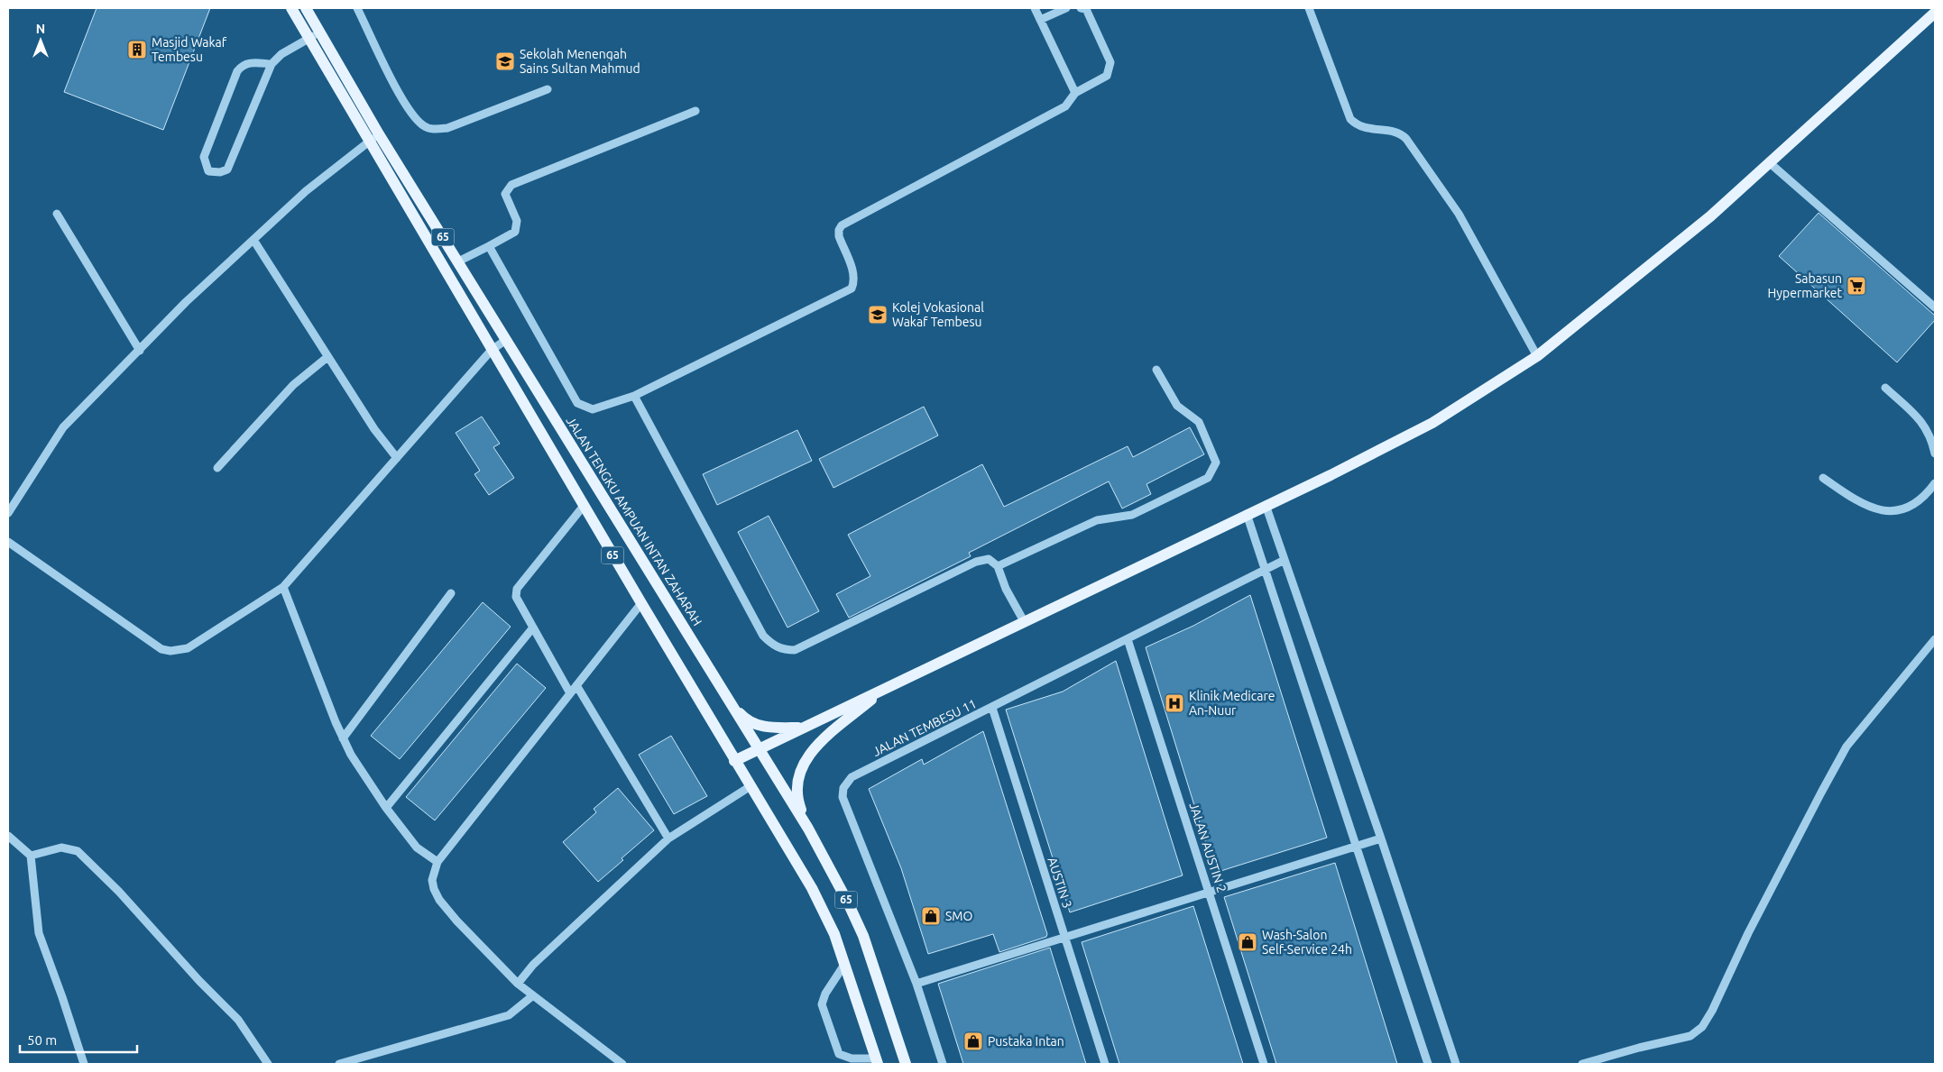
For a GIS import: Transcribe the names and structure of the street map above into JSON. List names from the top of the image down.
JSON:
{
  "streets": {
    "main road": ["65", "JALAN TENGKU AMPUAN INTAN ZAHARAH"],
    "street": ["JALAN TEMBESU 11", "JALAN AUSTIN 2", "AUSTIN 3"]
  },
  "crossings": [
    ["JALAN TEMBESU 11", "JALAN AUSTIN 2"],
    ["JALAN TEMBESU 11", "AUSTIN 3"]
  ],
  "places": {
    "building": ["Masjid Wakaf Tembesu"],
    "school or university": ["Sekolah Menengah Sains Sultan Mahmud", "Kolej Vokasional Wakaf Tembesu"],
    "supermarket": ["Sabasun Hypermarket"],
    "hospital": ["Klinik Medicare An-Nuur"],
    "shop": ["SMO", "Wash-Salon Self-Service 24h", "Pustaka Intan"]
  },
  "scale_bar": "50 m",
  "north": "top"
}
